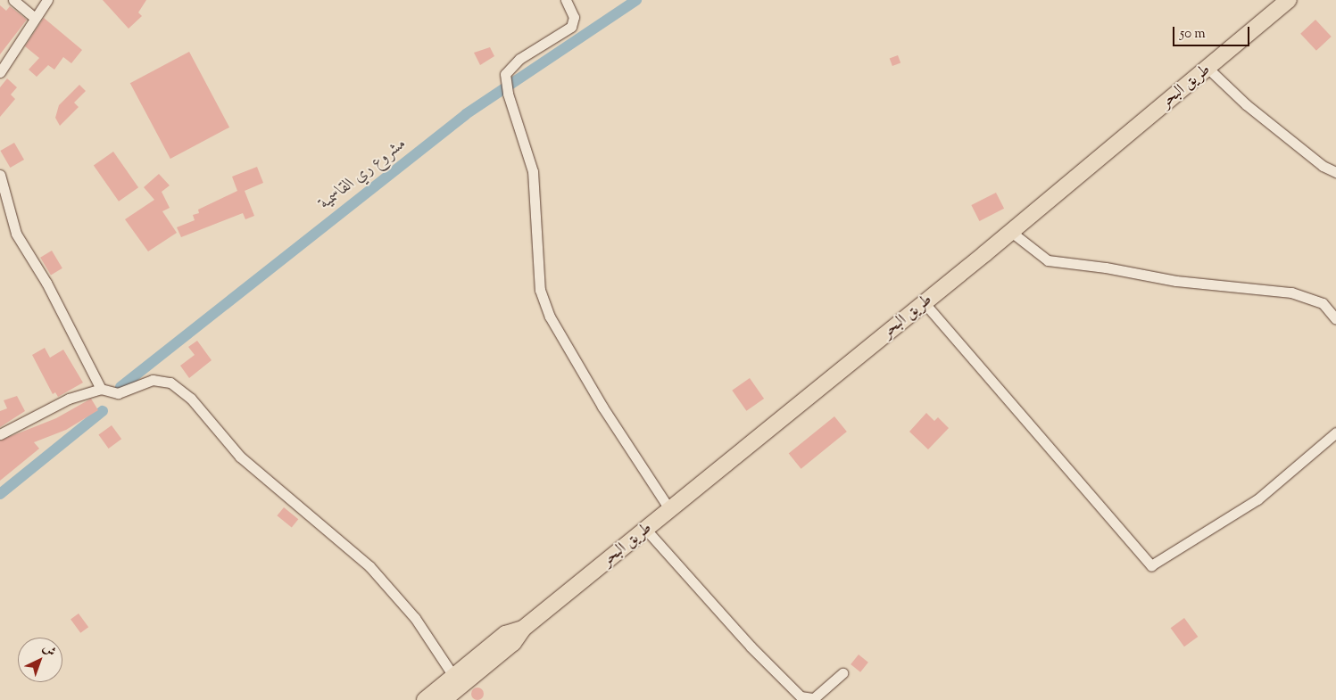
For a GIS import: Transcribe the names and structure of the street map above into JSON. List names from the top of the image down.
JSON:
{
  "streets": {
    "highway": ["طريق البحر"]
  },
  "water": ["مشروع ري القاسمية"],
  "scale_bar": "50 m",
  "north": "top right"
}
